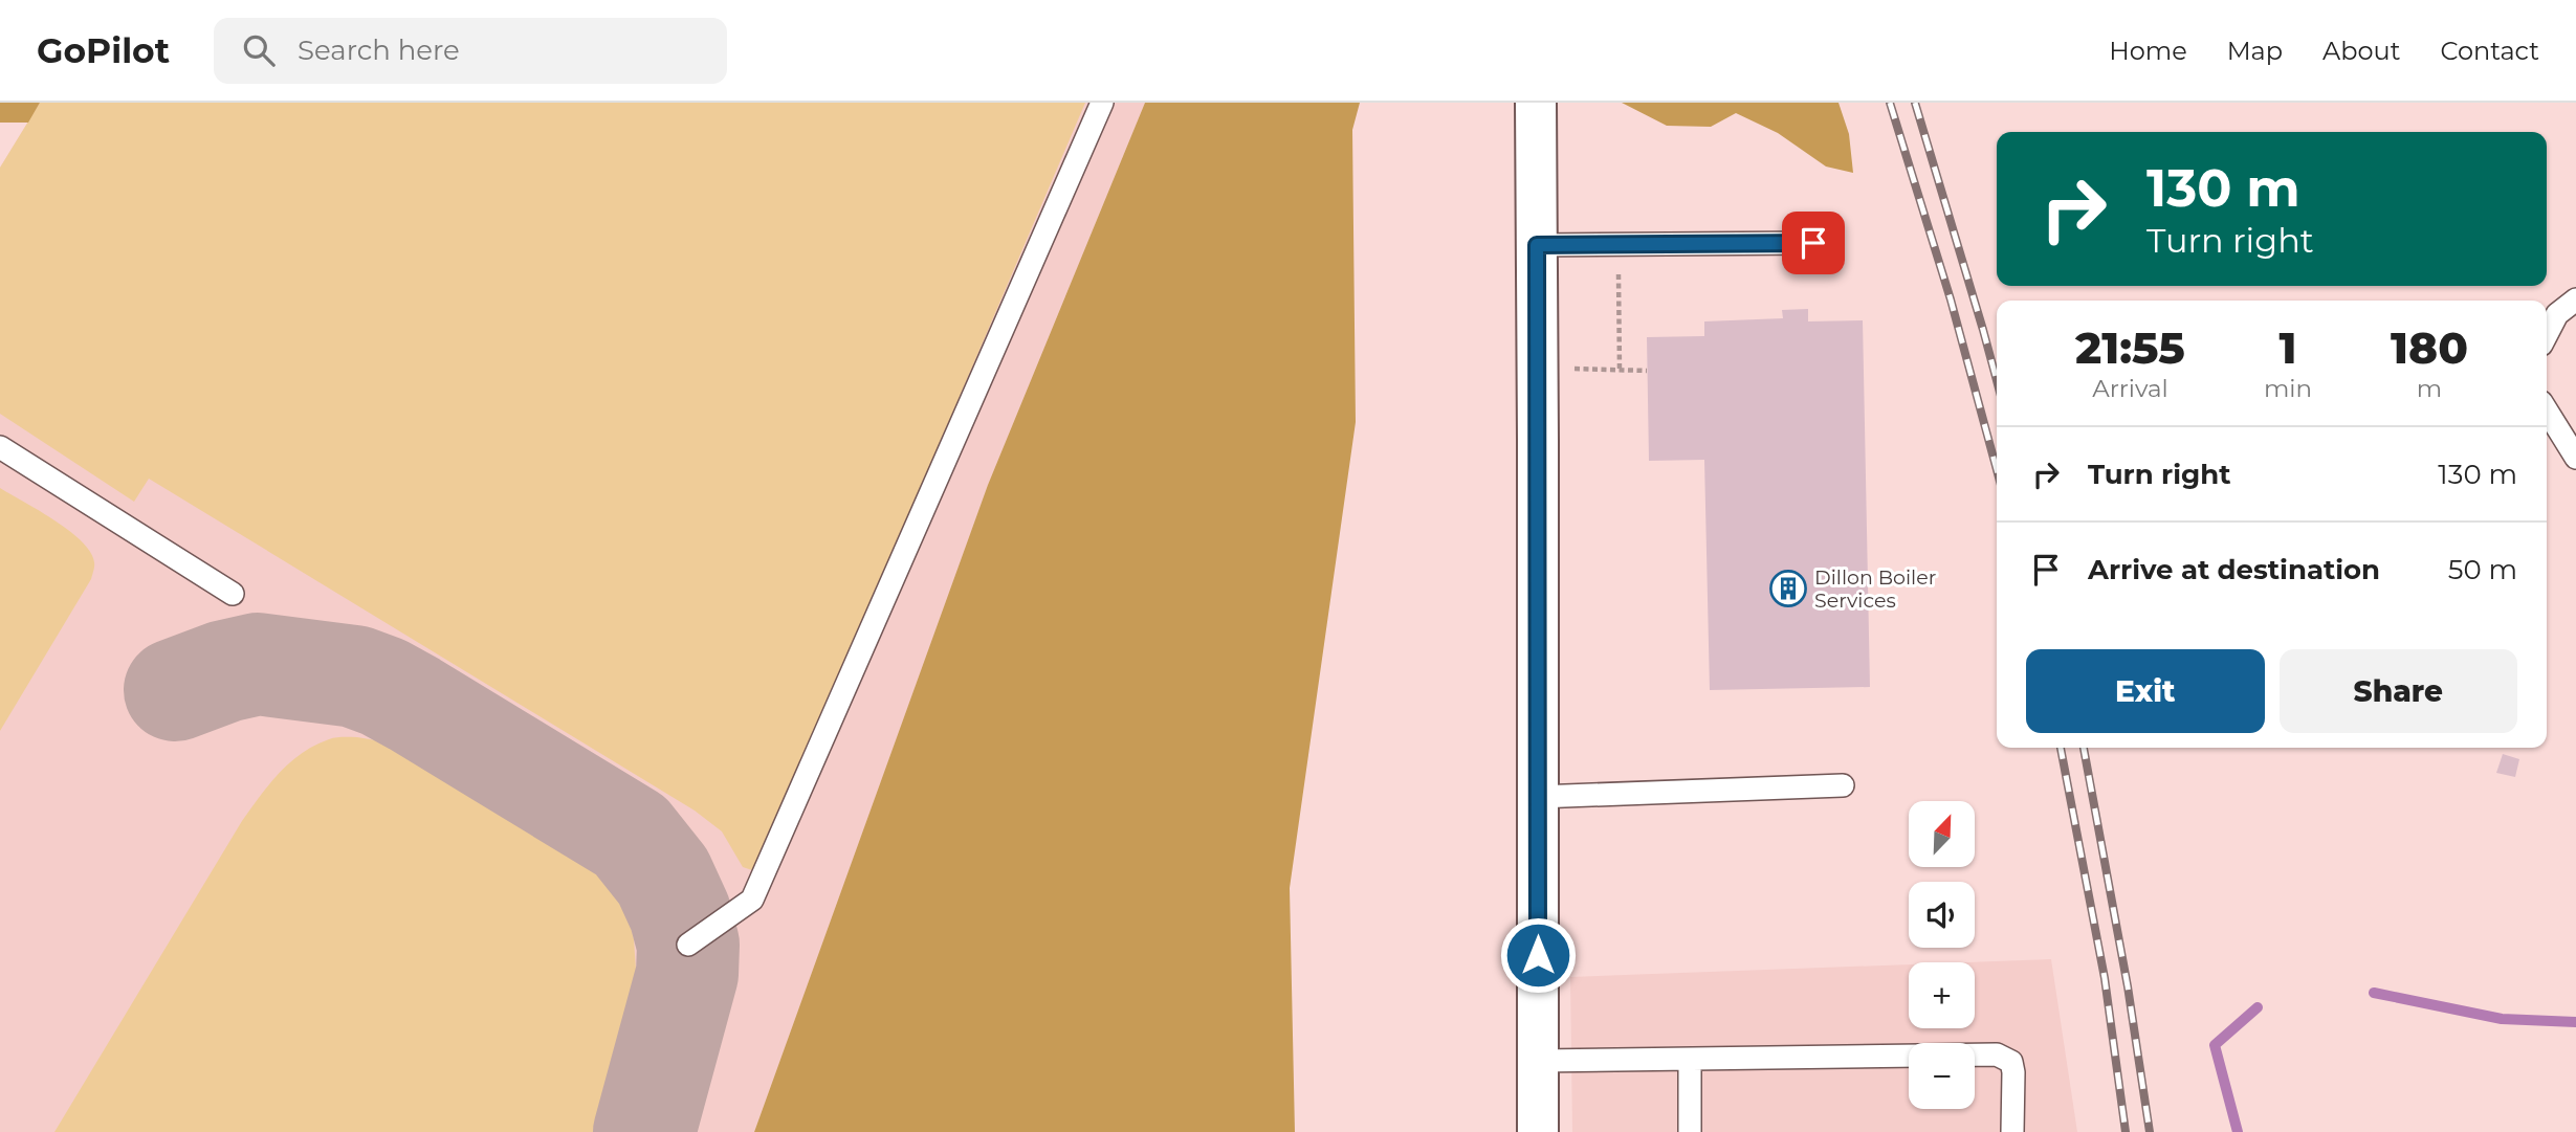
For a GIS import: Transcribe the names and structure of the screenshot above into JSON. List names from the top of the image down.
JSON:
{
  "places": {
    "building": ["Dillon Boiler Services"]
  },
  "north": "top right",
  "page": {
    "header": "GoPilot",
    "search": "Search here",
    "nav": [
      "Home",
      "Map",
      "About",
      "Contact"
    ],
    "turn": ["130 m", "Turn right"],
    "eta": [
      "21:55",
      "Arrival",
      "1",
      "min",
      "180",
      "m"
    ],
    "list": [
      {
        "name": "Turn right",
        "value": "130 m"
      },
      {
        "name": "Arrive at destination",
        "value": "50 m"
      }
    ],
    "buttons": ["Exit", "Share"],
    "map_buttons": ["+", "−"]
  }
}
